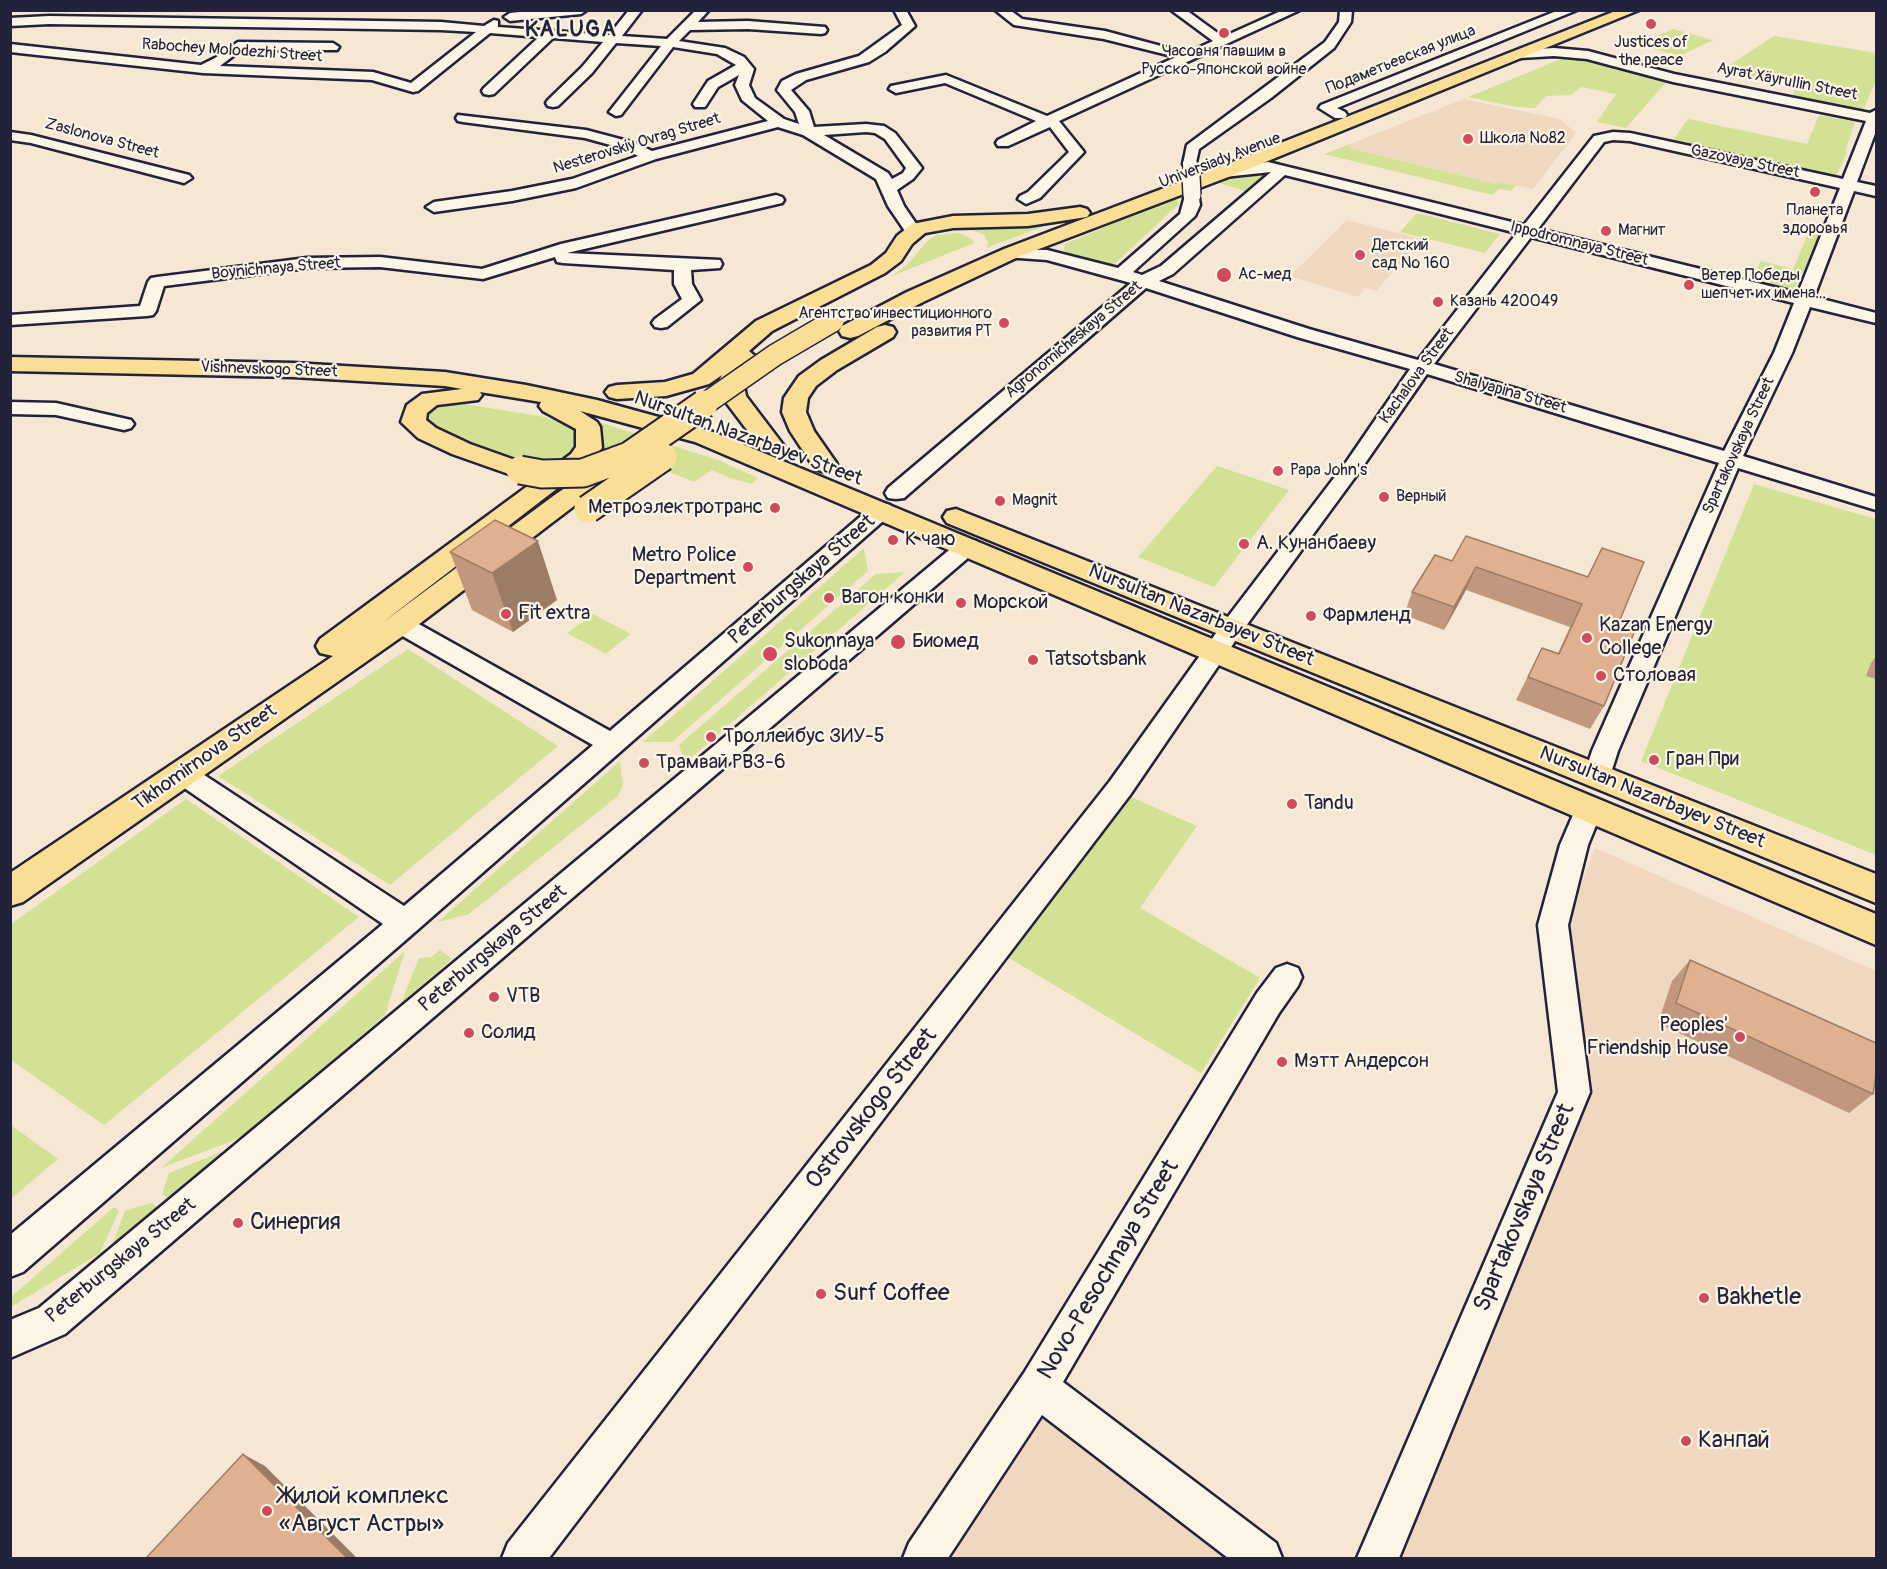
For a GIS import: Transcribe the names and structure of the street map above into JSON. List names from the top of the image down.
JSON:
{
  "streets": {
    "main road": [
      "Universiady Avenue",
      "Vishnevskogo Street",
      "Nursultan Nazarbayev Street",
      "Tikhomirnova Street"
    ],
    "street": [
      "Rabochey Molodezhi Street",
      "Подаметьевская улица",
      "Ayrat Xäyrullin Street",
      "Zaslonova Street",
      "Nesterovskiy Ovrag Street",
      "Gazovaya Street",
      "Ippodromnaya Street",
      "Boynichnaya Street",
      "Agronomicheskaya Street",
      "Kachalova Street",
      "Shalyapina Street",
      "Spartakovskaya Street",
      "Peterburgskaya Street",
      "Ostrovskogo Street",
      "Novo-Pesochnaya Street"
    ]
  },
  "crossings": [
    ["Подаметьевская улица", "Universiady Avenue"],
    ["Ayrat Xäyrullin Street", "Universiady Avenue"],
    ["Ayrat Xäyrullin Street", "Spartakovskaya Street"],
    ["Universiady Avenue", "Ippodromnaya Street"],
    ["Universiady Avenue", "Shalyapina Street"],
    ["Gazovaya Street", "Kachalova Street"],
    ["Gazovaya Street", "Spartakovskaya Street"],
    ["Ippodromnaya Street", "Agronomicheskaya Street"],
    ["Ippodromnaya Street", "Kachalova Street"],
    ["Ippodromnaya Street", "Spartakovskaya Street"],
    ["Agronomicheskaya Street", "Shalyapina Street"],
    ["Agronomicheskaya Street", "Nursultan Nazarbayev Street"],
    ["Agronomicheskaya Street", "Peterburgskaya Street"],
    ["Vishnevskogo Street", "Nursultan Nazarbayev Street"],
    ["Kachalova Street", "Shalyapina Street"],
    ["Kachalova Street", "Nursultan Nazarbayev Street"],
    ["Kachalova Street", "Ostrovskogo Street"],
    ["Shalyapina Street", "Spartakovskaya Street"],
    ["Nursultan Nazarbayev Street", "Spartakovskaya Street"],
    ["Nursultan Nazarbayev Street", "Peterburgskaya Street"],
    ["Nursultan Nazarbayev Street", "Ostrovskogo Street"]
  ],
  "districts": ["KALUGA"],
  "places": [
    "Justices of the peace",
    "Часовня павшим в Русско-Японской войне",
    "Школа №82",
    "Планета здоровья",
    "Магнит",
    "Детский сад № 160",
    "Ас-мед",
    "Ветер Победы шепчет их имена...",
    "Казань 420049",
    "Агентство инвестиционного развития РТ",
    "Papa John's",
    "Верный",
    "Magnit",
    "Метроэлектротранс",
    "К чаю",
    "А. Кунанбаеву",
    "Metro Police Department",
    "Вагон конки",
    "Морской",
    "Fit extra",
    "Фармленд",
    "Kazan Energy College",
    "Биомед",
    "Sukonnaya sloboda",
    "Tatsotsbank",
    "Столовая",
    "Троллейбус ЗИУ-5",
    "Гран При",
    "Трамвай РВЗ-6",
    "Tandu",
    "VTB",
    "Солид",
    "Peoples' Friendship House",
    "Мэтт Андерсон",
    "Синергия",
    "Surf Coffee",
    "Bakhetle",
    "Канпай",
    "Жилой комплекс «Август Астры»"
  ]
}
